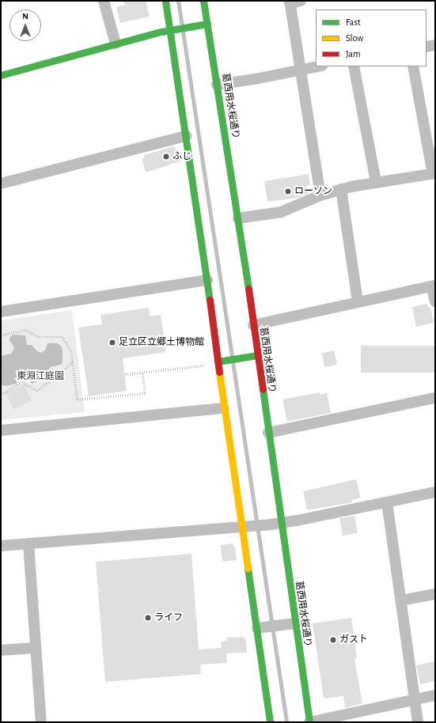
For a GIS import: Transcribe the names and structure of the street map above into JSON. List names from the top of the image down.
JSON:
{
  "streets": {
    "street": ["葛西用水桜通り"]
  },
  "parks": ["東淵江庭園"],
  "places": [
    "ふじ",
    "ローソン",
    "足立区立郷土博物館",
    "ライフ",
    "ガスト"
  ],
  "legend": ["Fast", "Slow", "Jam"],
  "north": "top"
}
